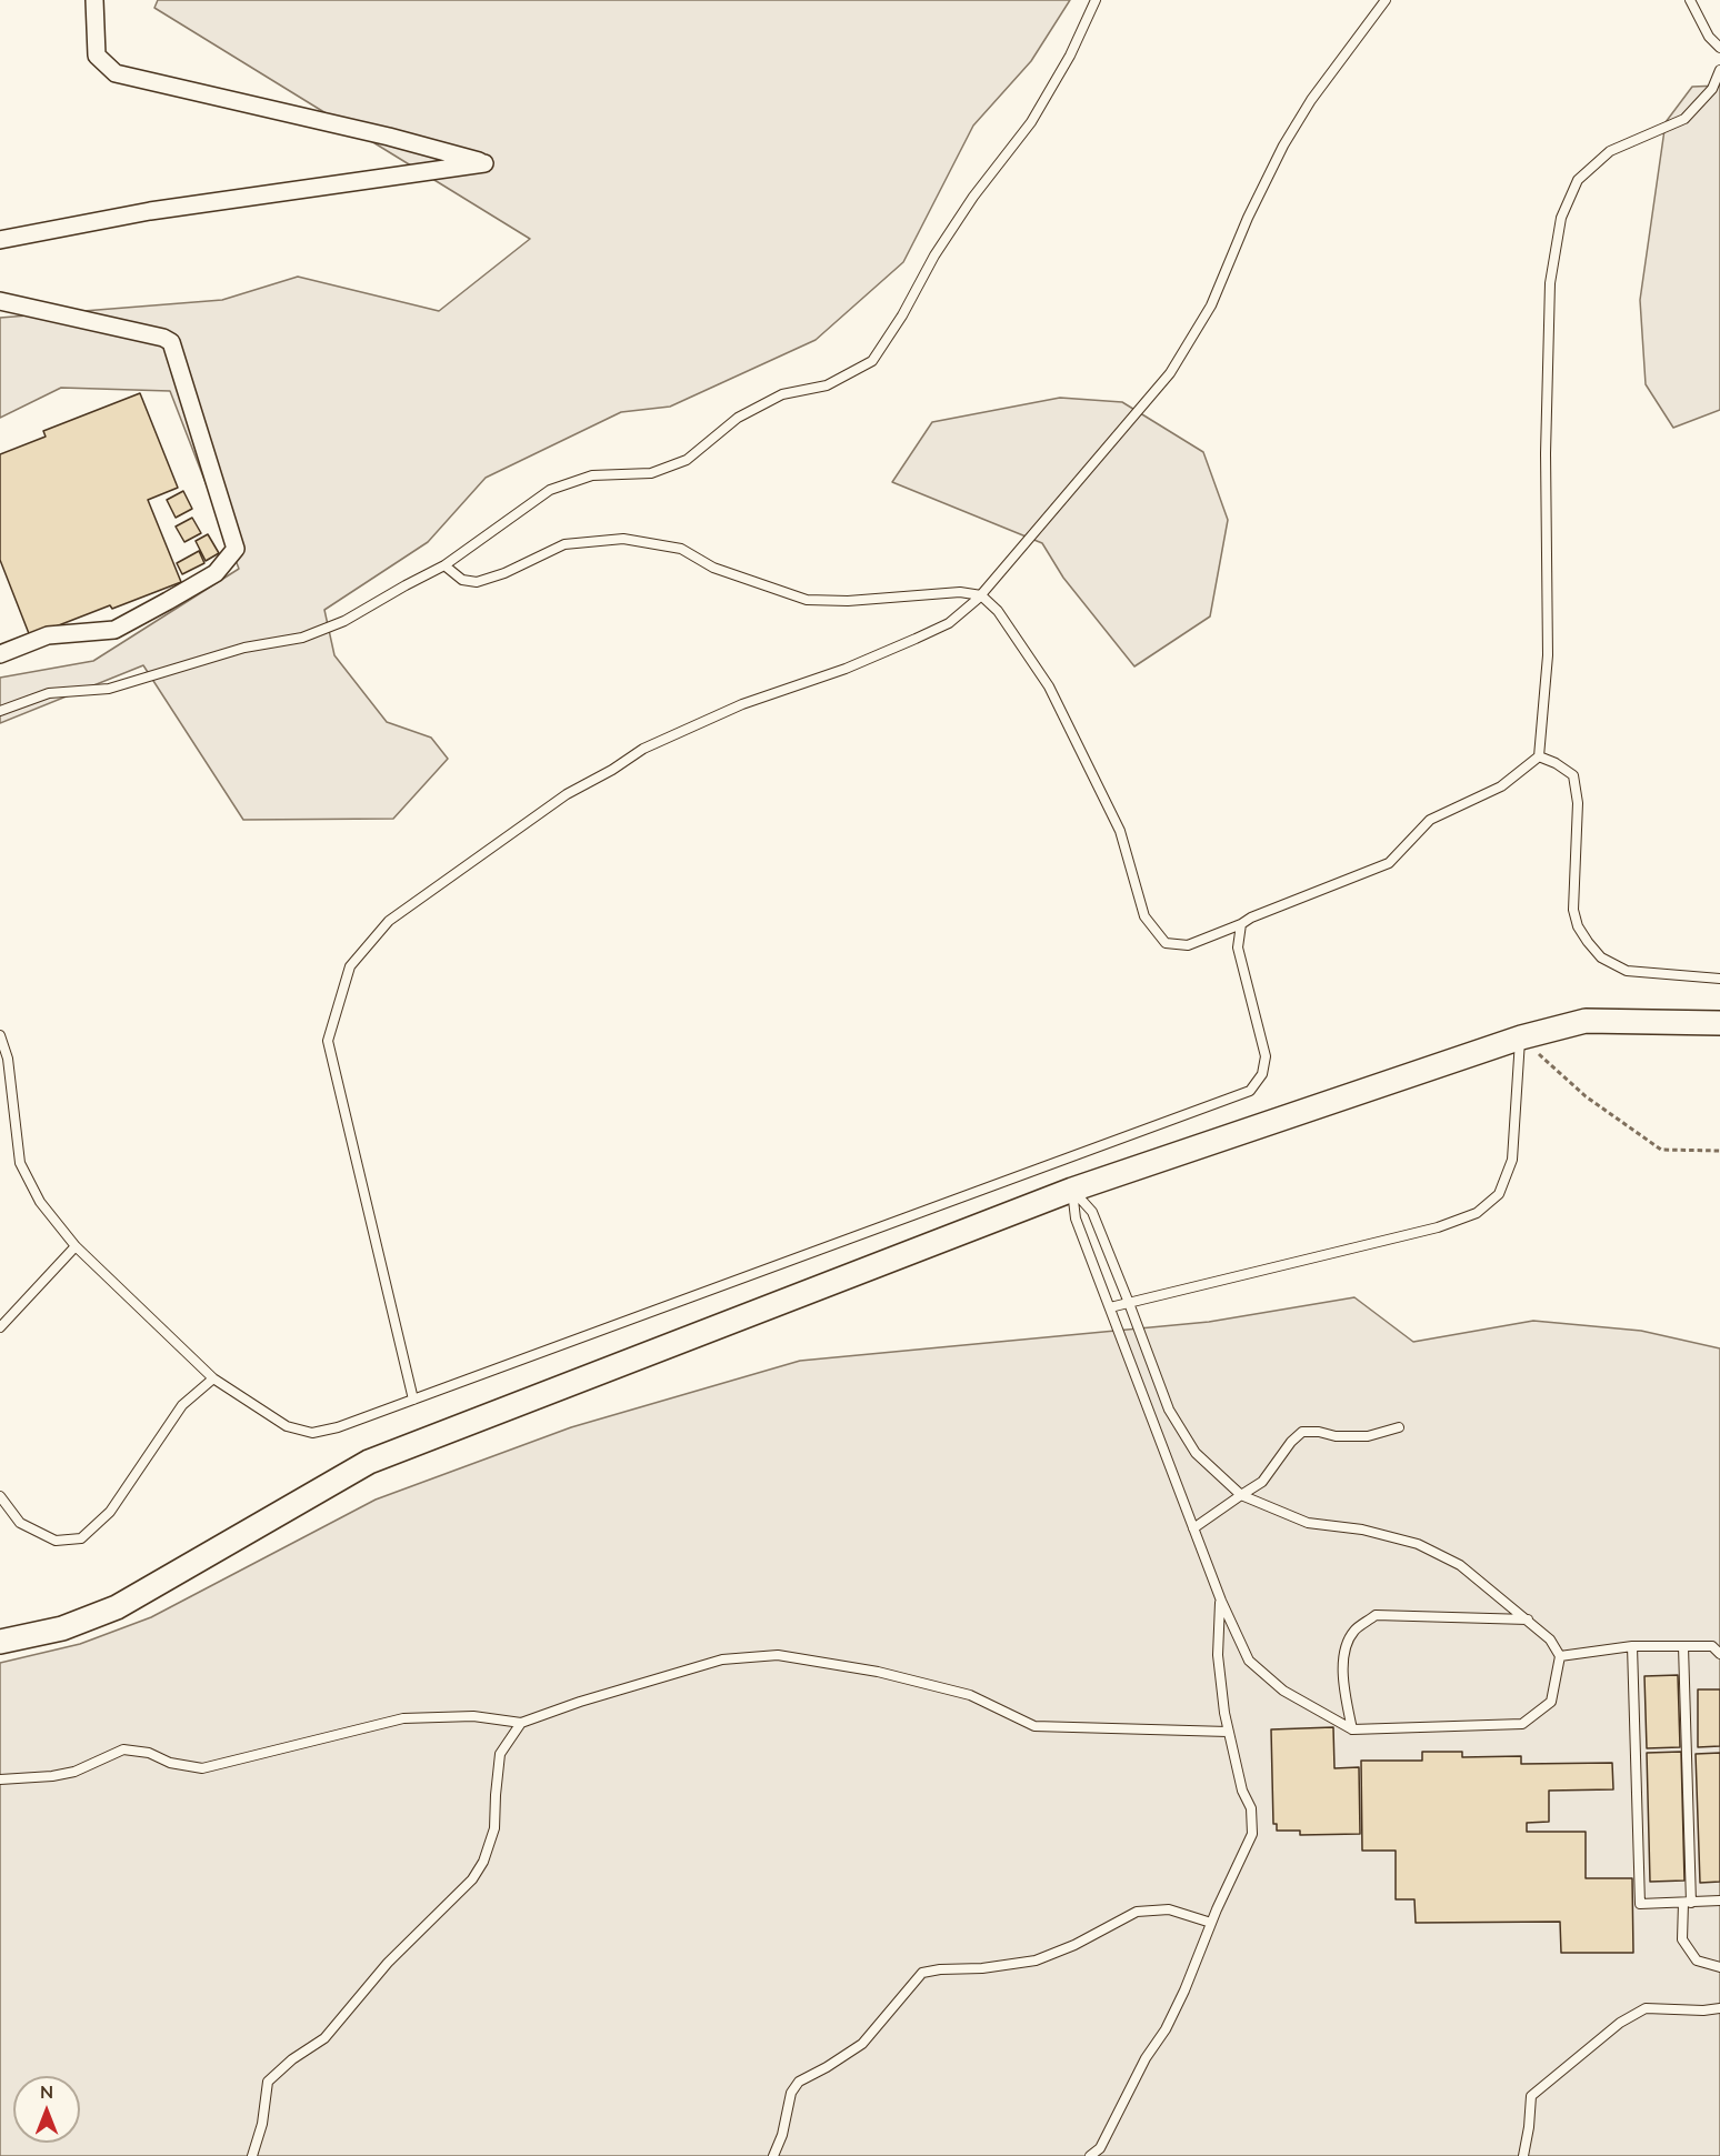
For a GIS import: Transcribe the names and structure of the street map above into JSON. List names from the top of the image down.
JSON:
{
  "north": "top"
}
